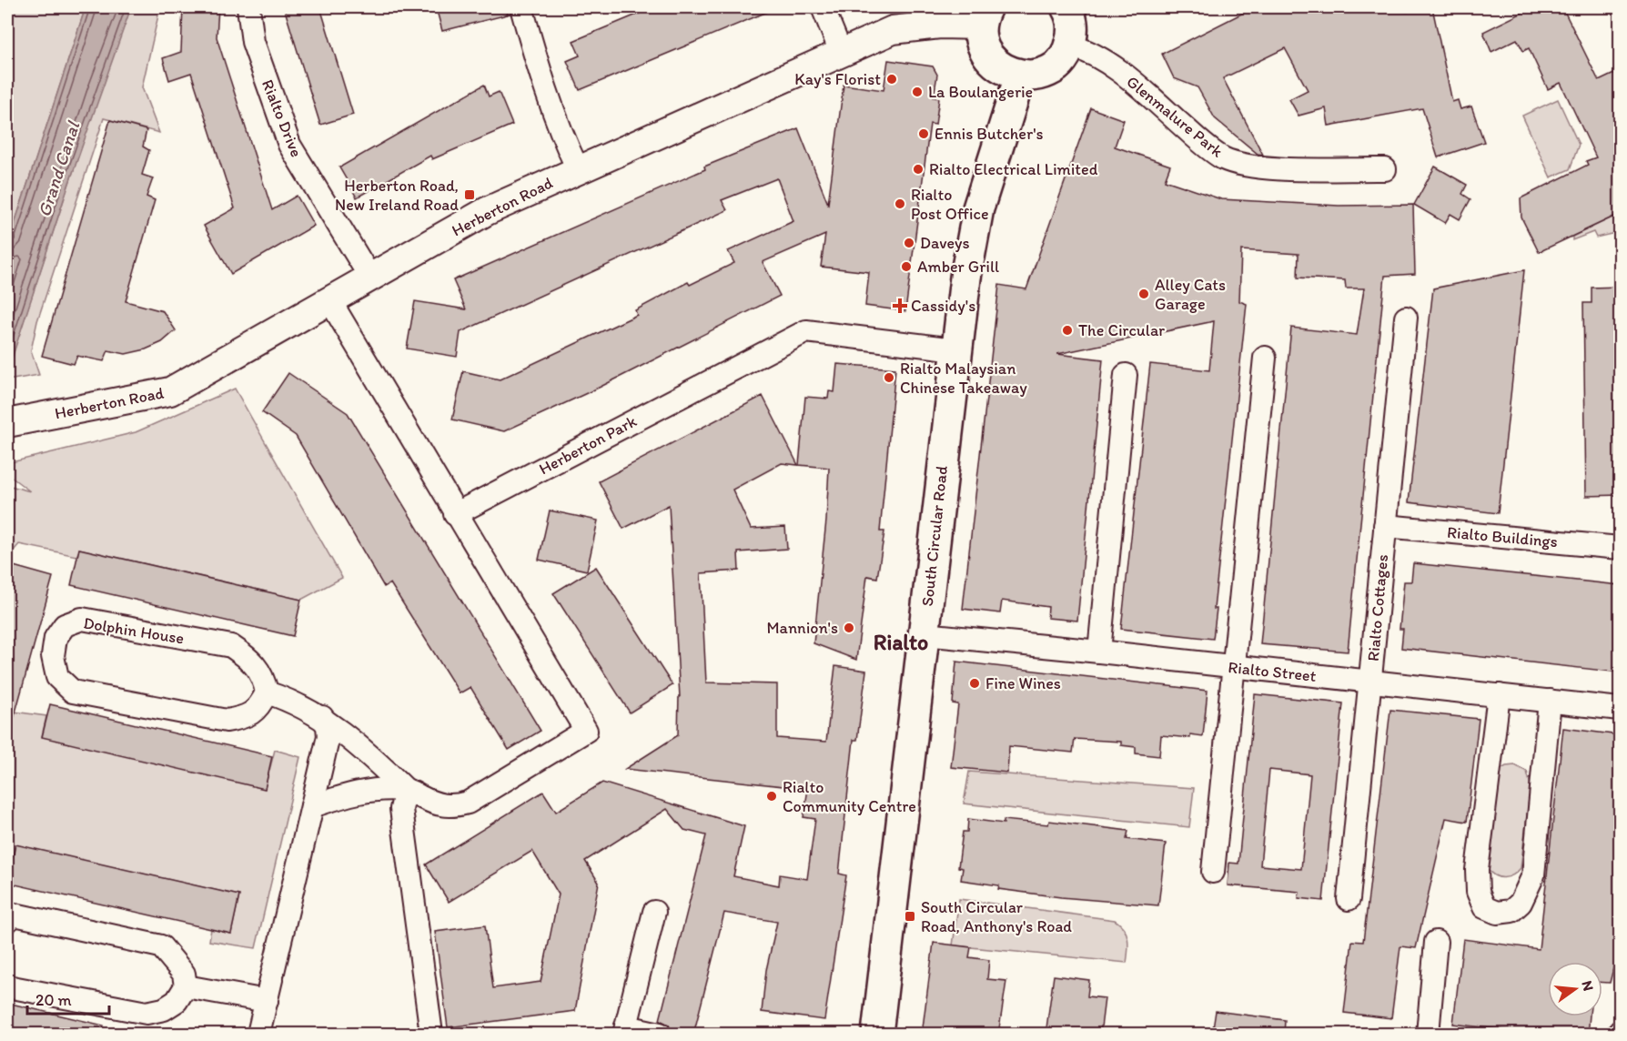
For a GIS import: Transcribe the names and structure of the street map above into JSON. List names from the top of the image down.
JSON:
{
  "streets": {
    "main road": ["South Circular Road"],
    "street": [
      "Glenmalure Park",
      "Rialto Drive",
      "Herberton Road",
      "Herberton Park",
      "Rialto Buildings",
      "Rialto Cottages",
      "Dolphin House",
      "Rialto Street"
    ]
  },
  "crossings": [
    ["Rialto Drive", "Herberton Road"],
    ["Herberton Park", "South Circular Road"],
    ["South Circular Road", "Rialto Street"],
    ["Rialto Buildings", "Rialto Cottages"],
    ["Rialto Cottages", "Rialto Street"]
  ],
  "districts": ["Rialto"],
  "water": ["Grand Canal"],
  "places": {
    "other": [
      "Kay's Florist",
      "La Boulangerie",
      "Ennis Butcher's",
      "Rialto Electrical Limited",
      "Rialto Post Office",
      "Daveys",
      "Amber Grill",
      "Alley Cats Garage",
      "The Circular",
      "Rialto Malaysian Chinese Takeaway",
      "Mannion's",
      "Fine Wines",
      "Rialto Community Centre"
    ],
    "transit": ["Herberton Road, New Ireland Road", "South Circular Road, Anthony's Road"],
    "health": ["Cassidy's"]
  },
  "scale_bar": "20 m",
  "north": "right"
}
